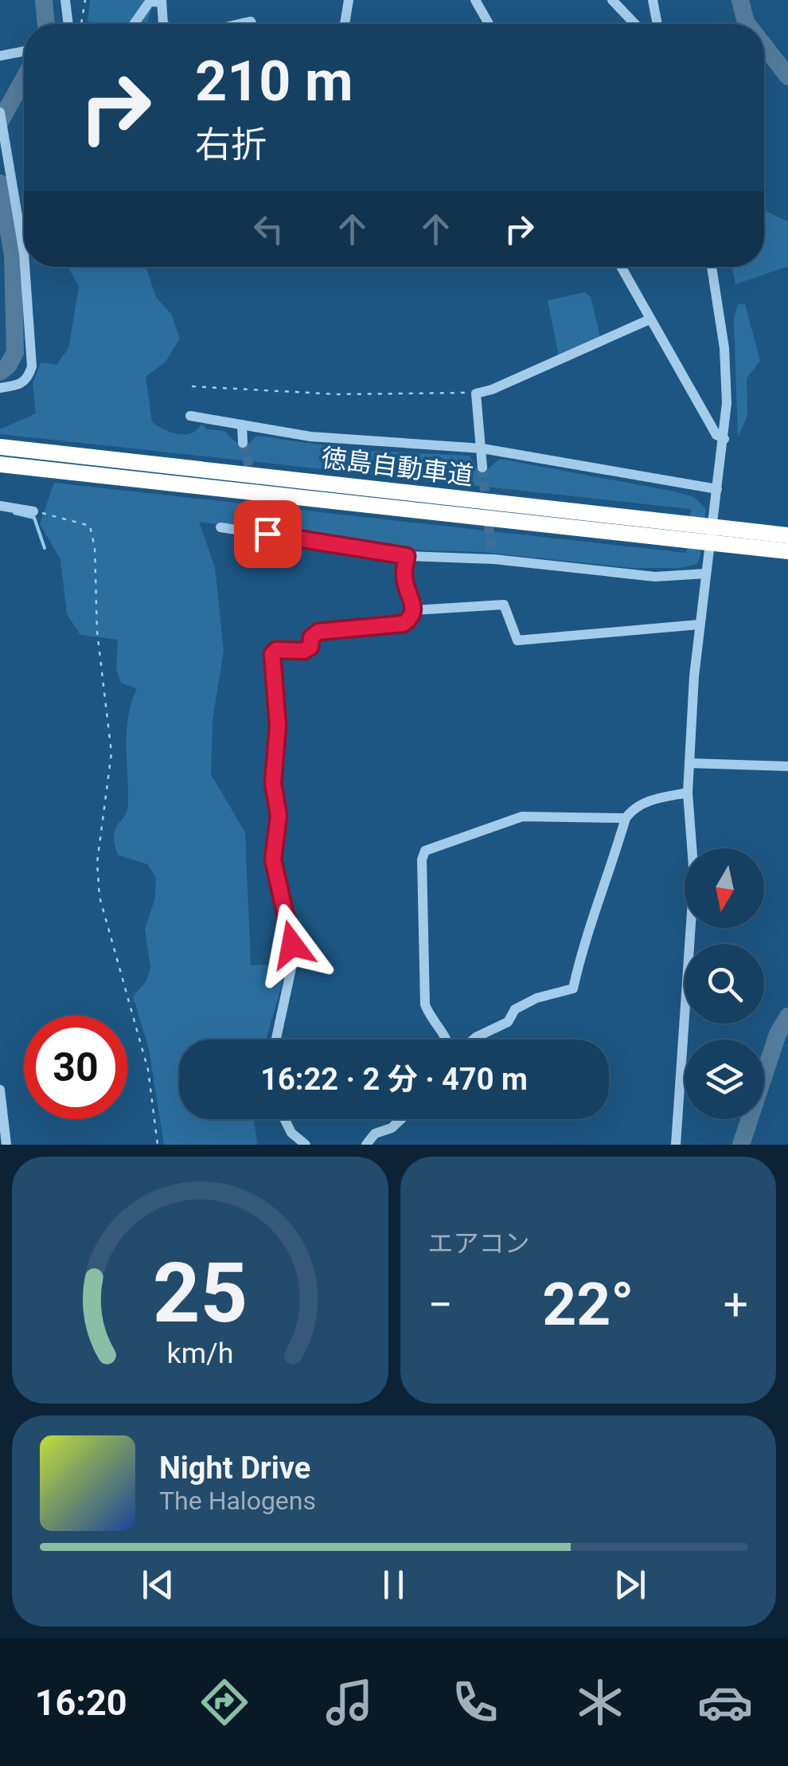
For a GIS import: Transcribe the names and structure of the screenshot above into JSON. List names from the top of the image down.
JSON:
{
  "streets": {
    "highway": ["徳島自動車道"]
  },
  "north": "bottom",
  "page": {
    "turn": ["210 m", "右折"],
    "limit": "30",
    "trip": "16:22 · 2 分 · 470 m",
    "tile": "エアコン",
    "heat": ["−", "22°", "+"],
    "song": ["Night Drive", "The Halogens"],
    "tabs": "16:20",
    "gauge": ["25", "km/h"]
  }
}
